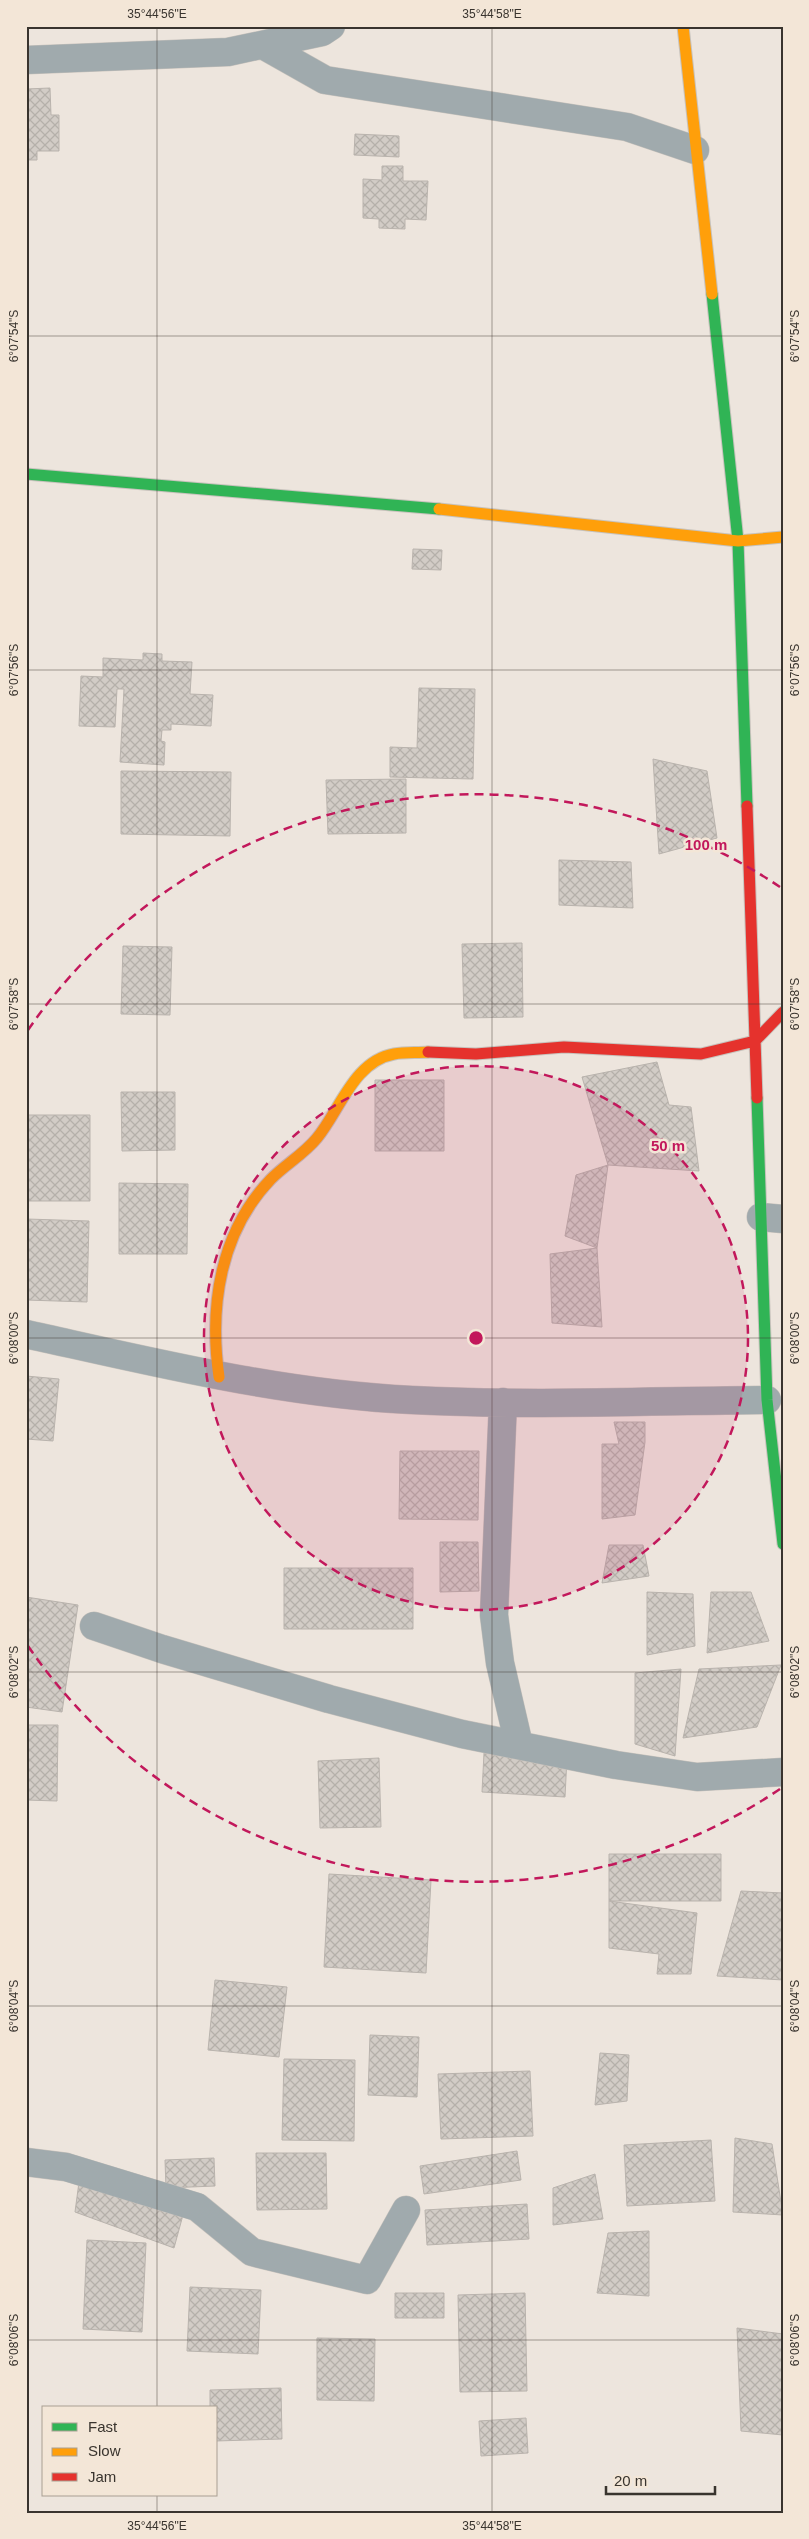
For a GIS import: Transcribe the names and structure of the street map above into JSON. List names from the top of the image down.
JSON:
{
  "legend": ["Fast", "Slow", "Jam"],
  "scale_bar": "20 m",
  "coordinates": [
    "35°44'56\"E",
    "35°44'58\"E",
    "6°07'54\"S",
    "6°07'56\"S",
    "6°07'58\"S",
    "6°08'00\"S",
    "6°08'02\"S",
    "6°08'04\"S",
    "6°08'06\"S"
  ],
  "rings": ["100 m", "50 m"]
}
